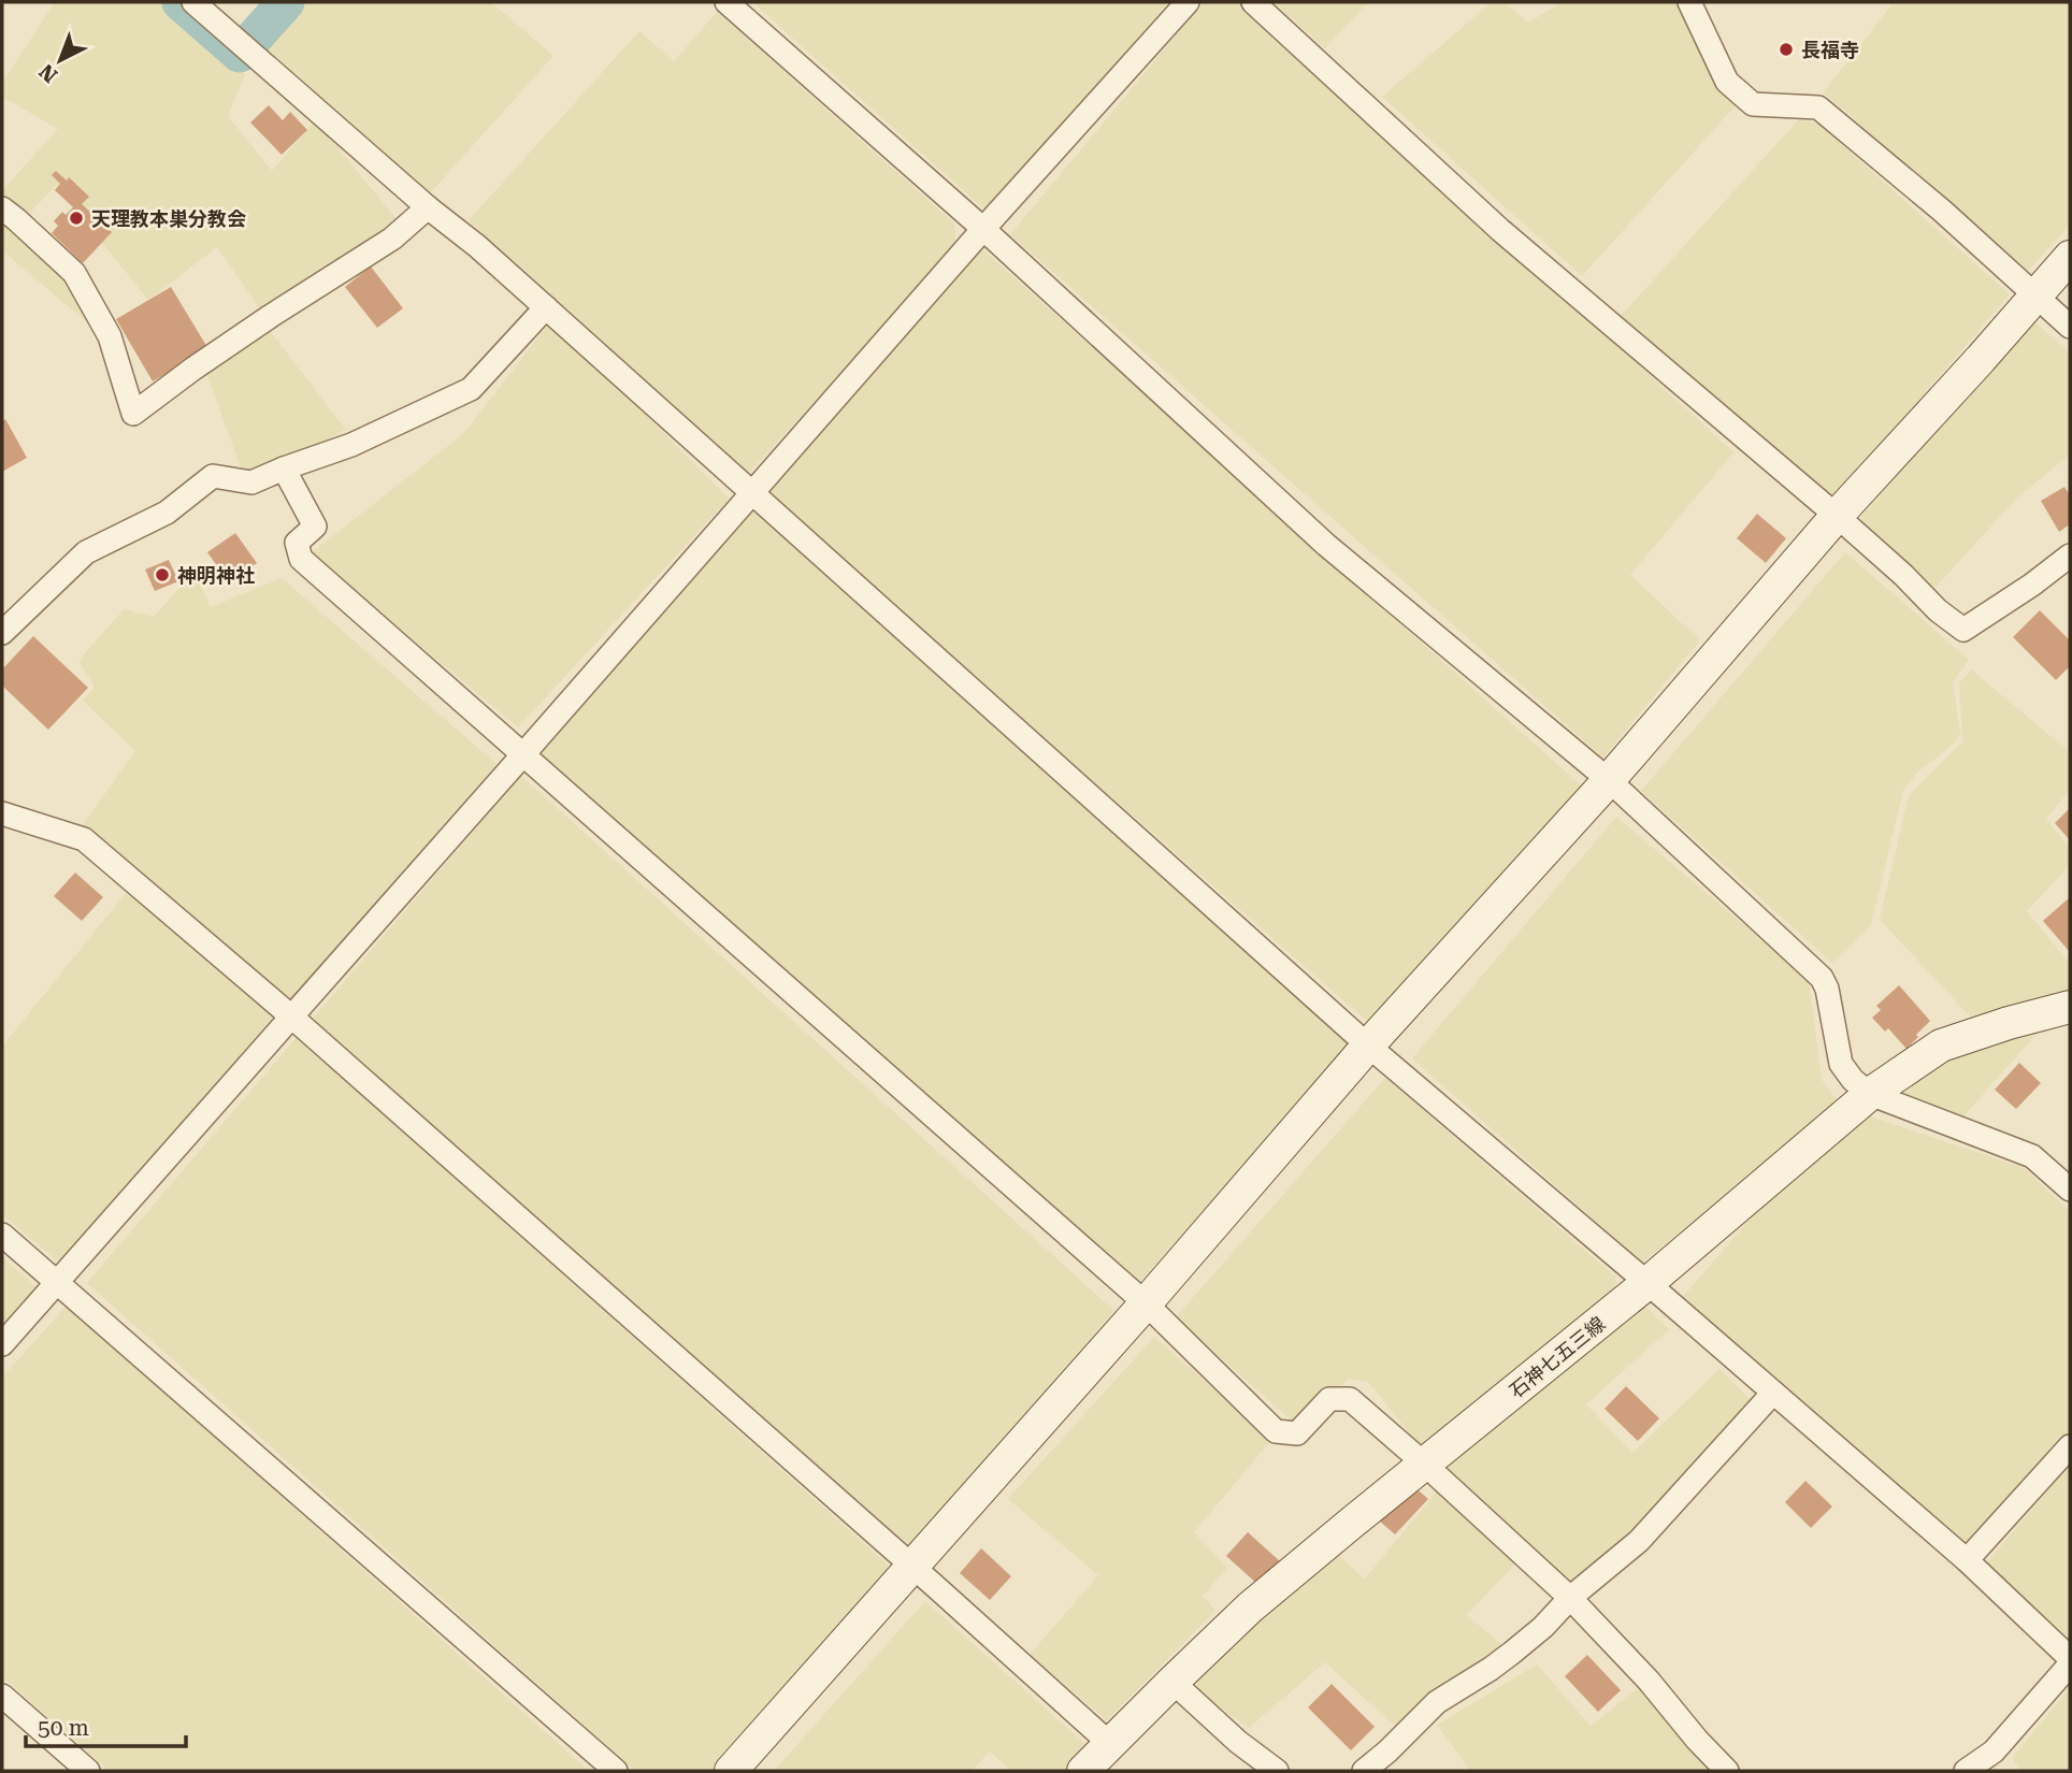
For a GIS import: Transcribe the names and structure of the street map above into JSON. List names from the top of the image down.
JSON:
{
  "streets": {
    "street": ["石神七五三線"]
  },
  "places": ["長福寺", "天理教本巣分教会", "神明神社"],
  "scale_bar": "50 m",
  "north": "bottom left"
}
